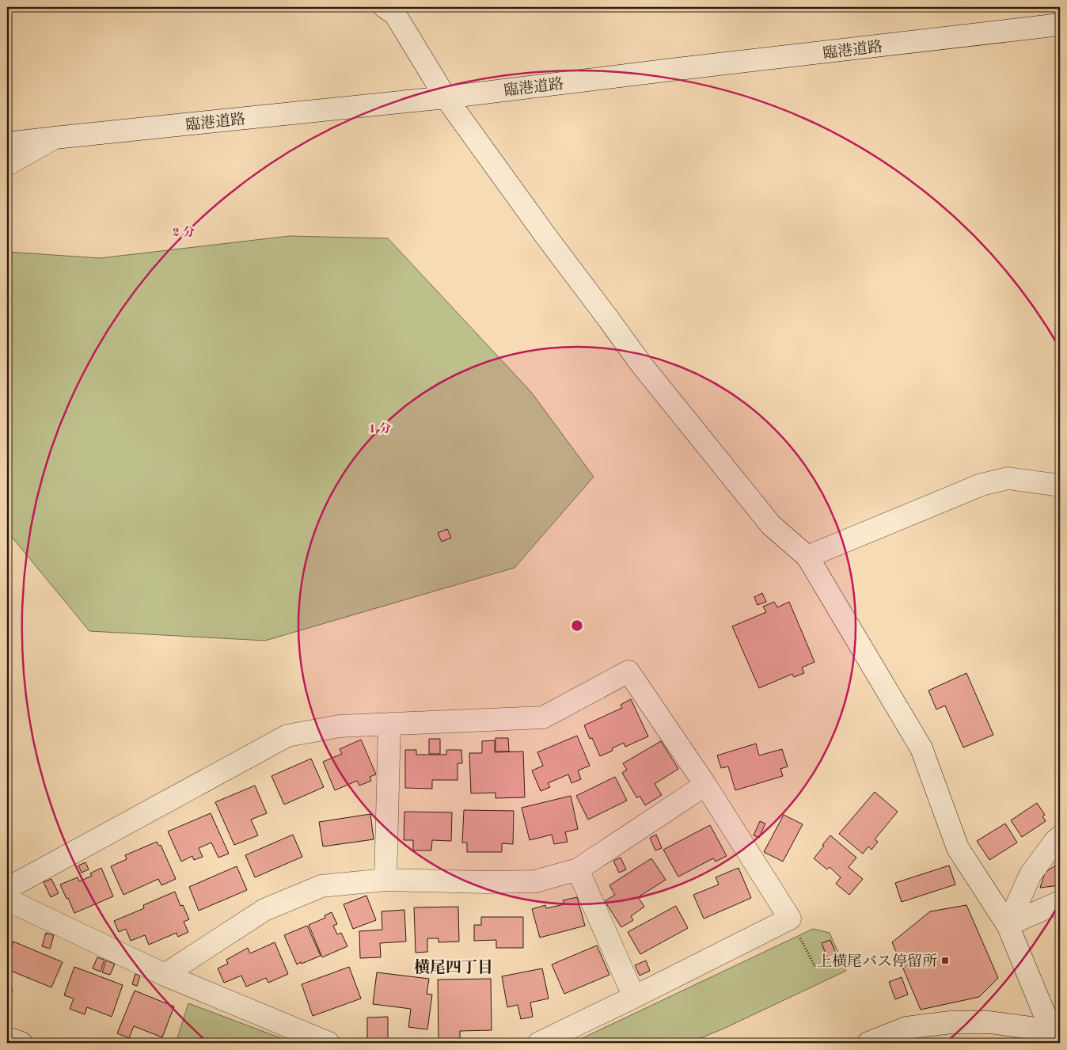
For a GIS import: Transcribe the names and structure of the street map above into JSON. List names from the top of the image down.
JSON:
{
  "streets": {
    "street": ["臨港道路"]
  },
  "districts": ["横尾四丁目"],
  "places": {
    "transit": ["上横尾バス停留所"]
  },
  "rings": ["2 分", "1 分"]
}
